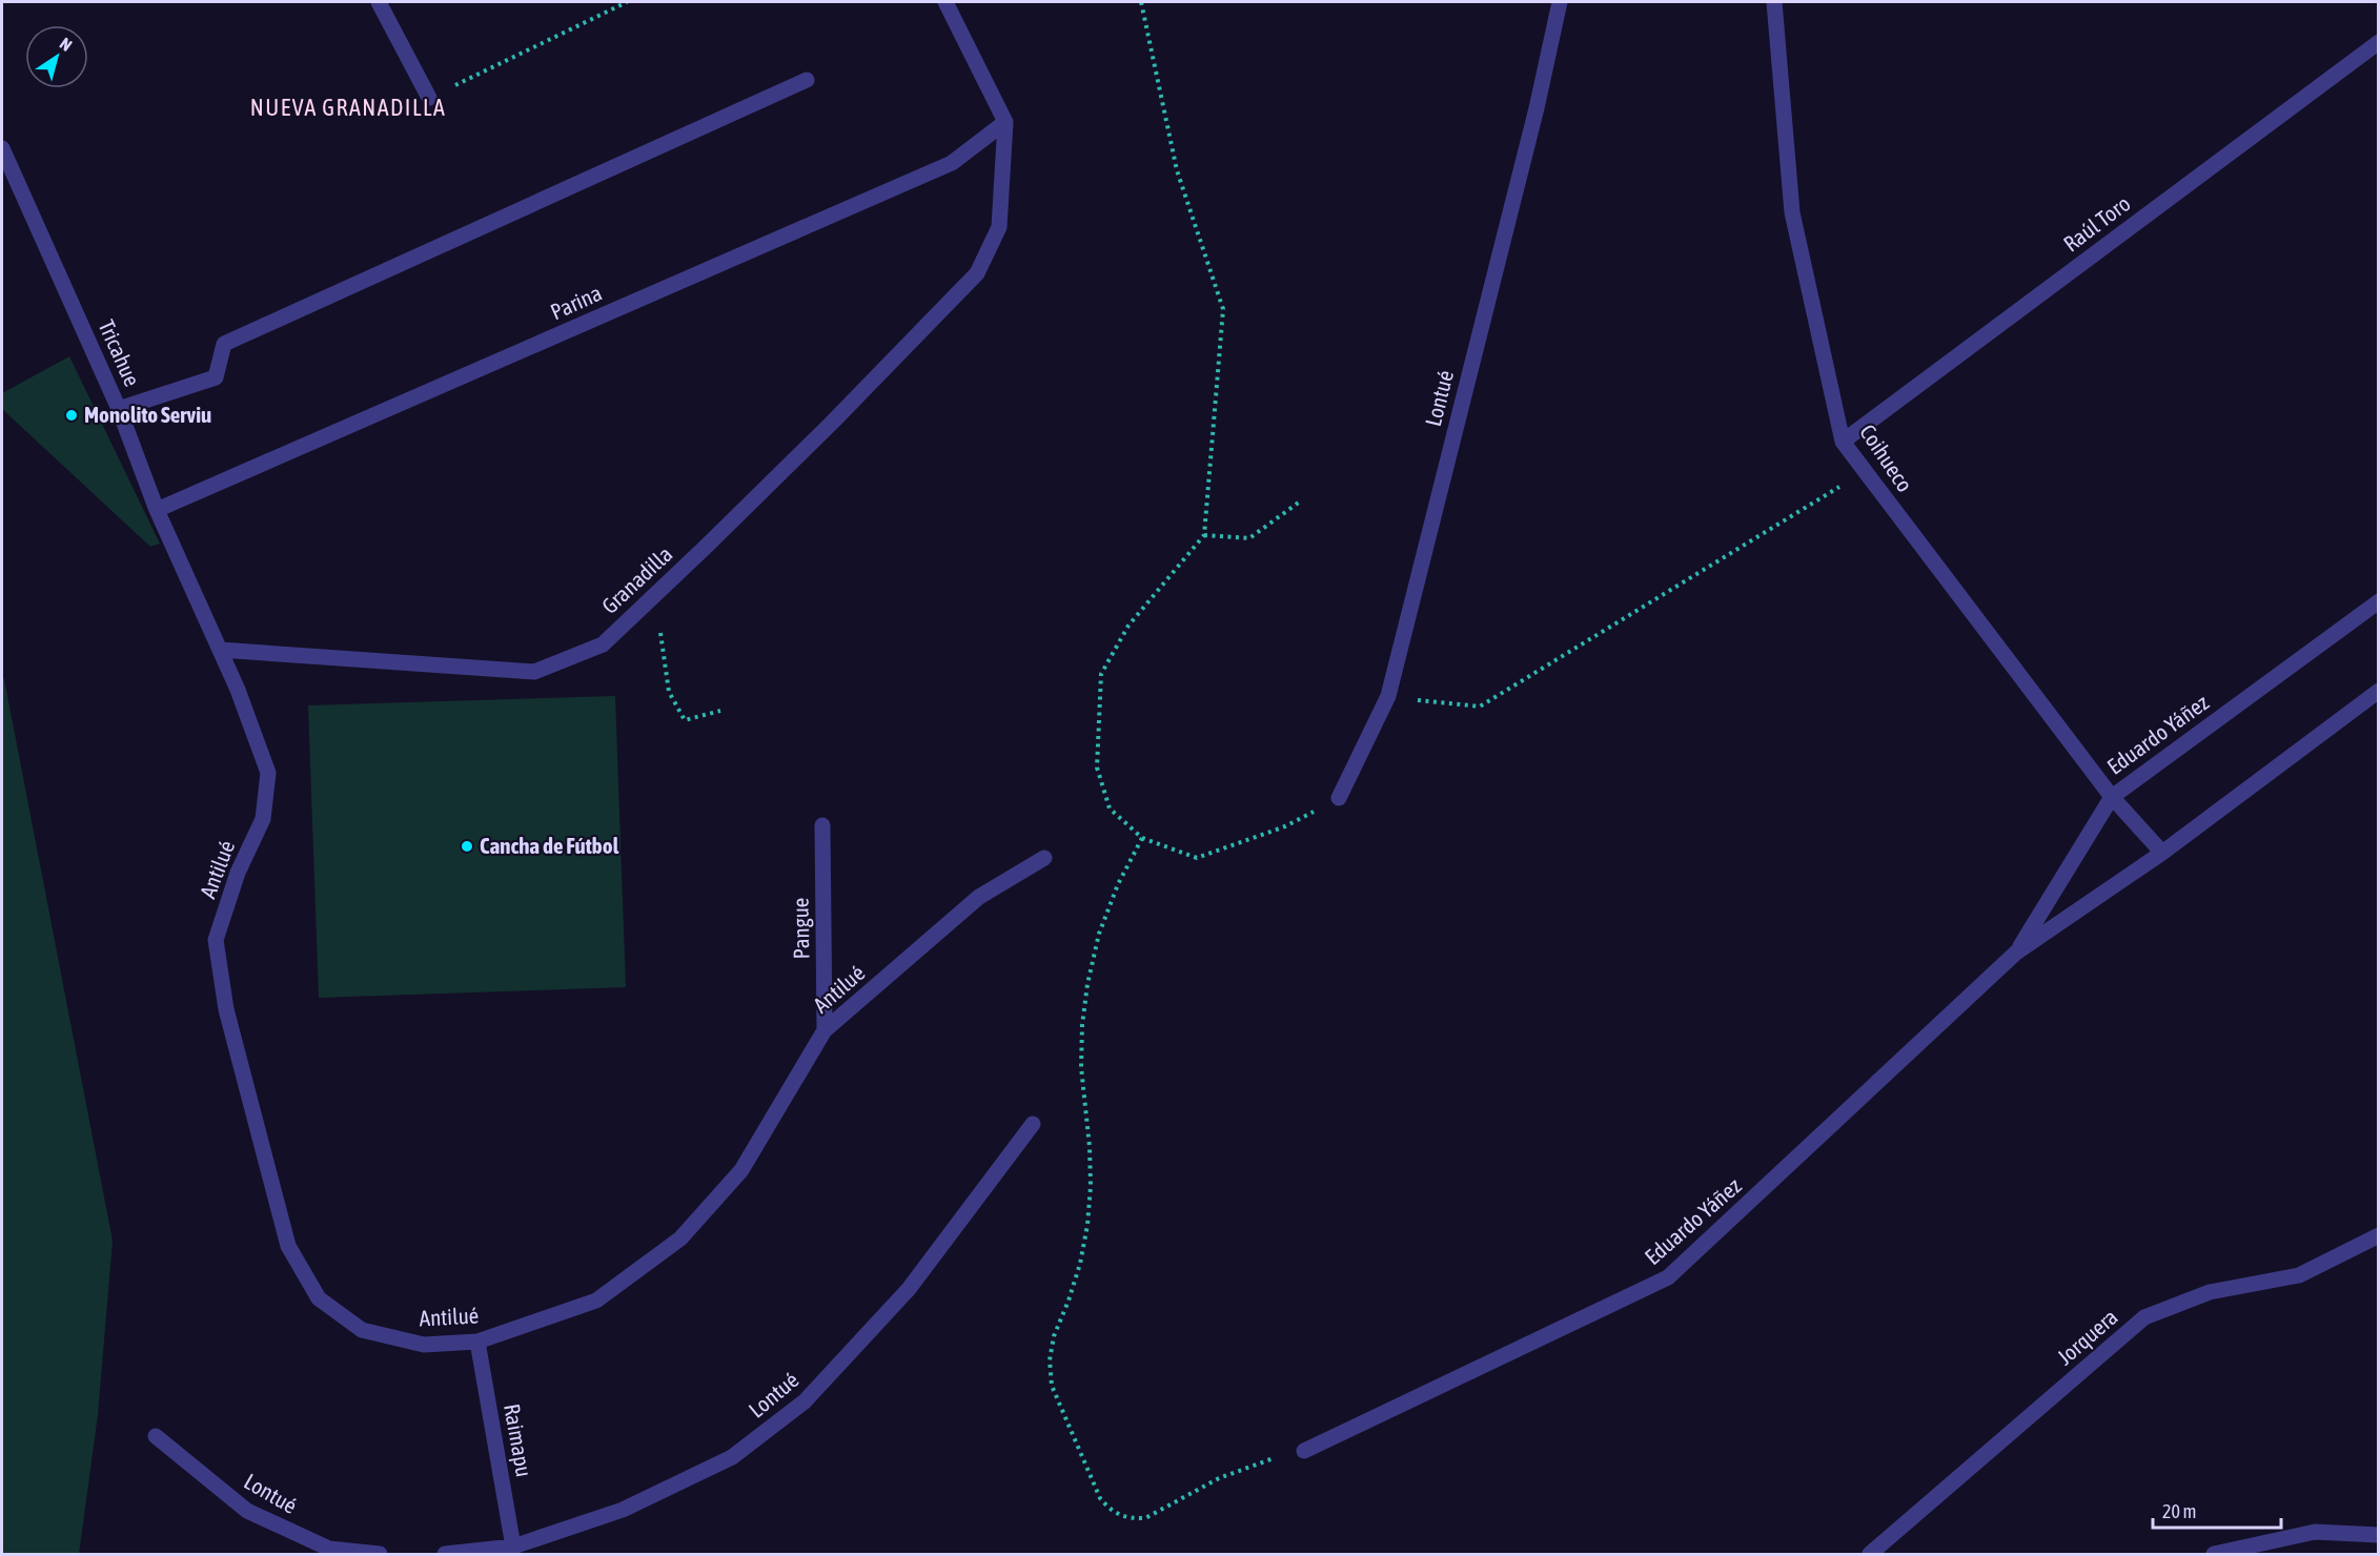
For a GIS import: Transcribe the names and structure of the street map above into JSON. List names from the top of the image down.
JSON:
{
  "streets": {
    "street": [
      "Raúl Toro",
      "Parina",
      "Tricahue",
      "Lontué",
      "Coihueco",
      "Granadilla",
      "Eduardo Yáñez",
      "Antilué",
      "Pangue",
      "Jorquera",
      "Raimapu"
    ]
  },
  "crossings": [
    ["Raúl Toro", "Coihueco"],
    ["Parina", "Tricahue"],
    ["Parina", "Granadilla"],
    ["Tricahue", "Granadilla"],
    ["Tricahue", "Antilué"],
    ["Lontué", "Raimapu"],
    ["Coihueco", "Eduardo Yáñez"],
    ["Granadilla", "Antilué"],
    ["Antilué", "Pangue"],
    ["Antilué", "Raimapu"]
  ],
  "districts": ["NUEVA GRANADILLA"],
  "places": ["Monolito Serviu", "Cancha de Fútbol"],
  "scale_bar": "20 m",
  "north": "top right"
}
